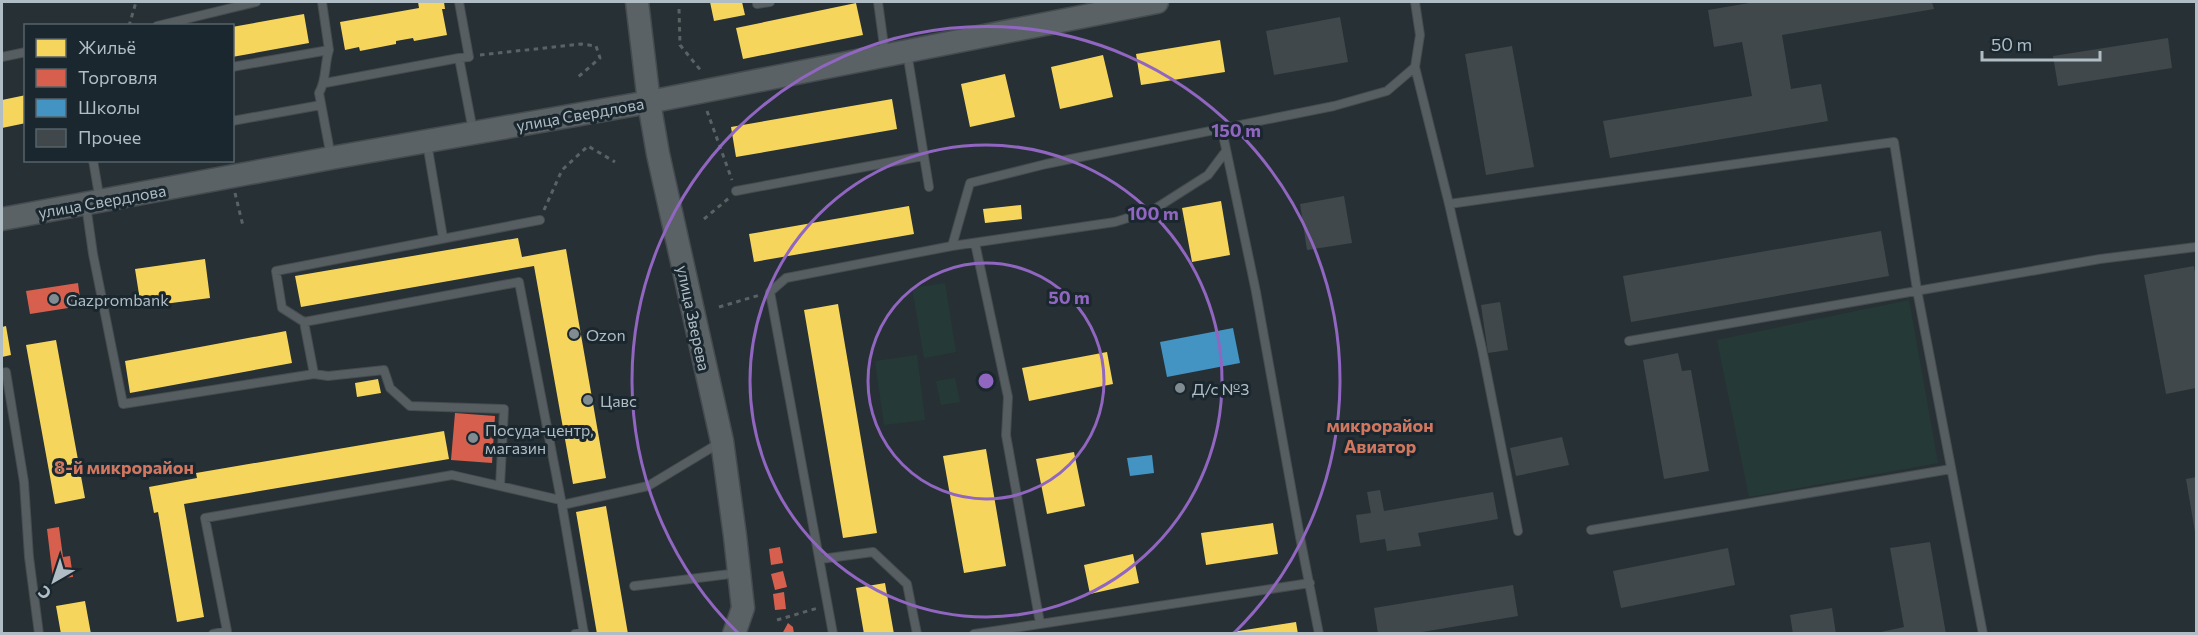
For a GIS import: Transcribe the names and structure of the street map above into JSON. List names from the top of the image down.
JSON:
{
  "streets": {
    "main road": ["улица Свердлова", "улица Зверева"]
  },
  "crossings": [
    ["улица Свердлова", "улица Зверева"]
  ],
  "districts": ["микрорайон Авиатор", "8-й микрорайон"],
  "places": [
    "Gazprombank",
    "Ozon",
    "Д/с №3",
    "Цавс",
    "Посуда-центр, магазин"
  ],
  "legend": [
    "Жильё",
    "Торговля",
    "Школы",
    "Прочее"
  ],
  "scale_bar": "50 m",
  "north": "bottom left",
  "rings": ["150 m", "100 m", "50 m"]
}
